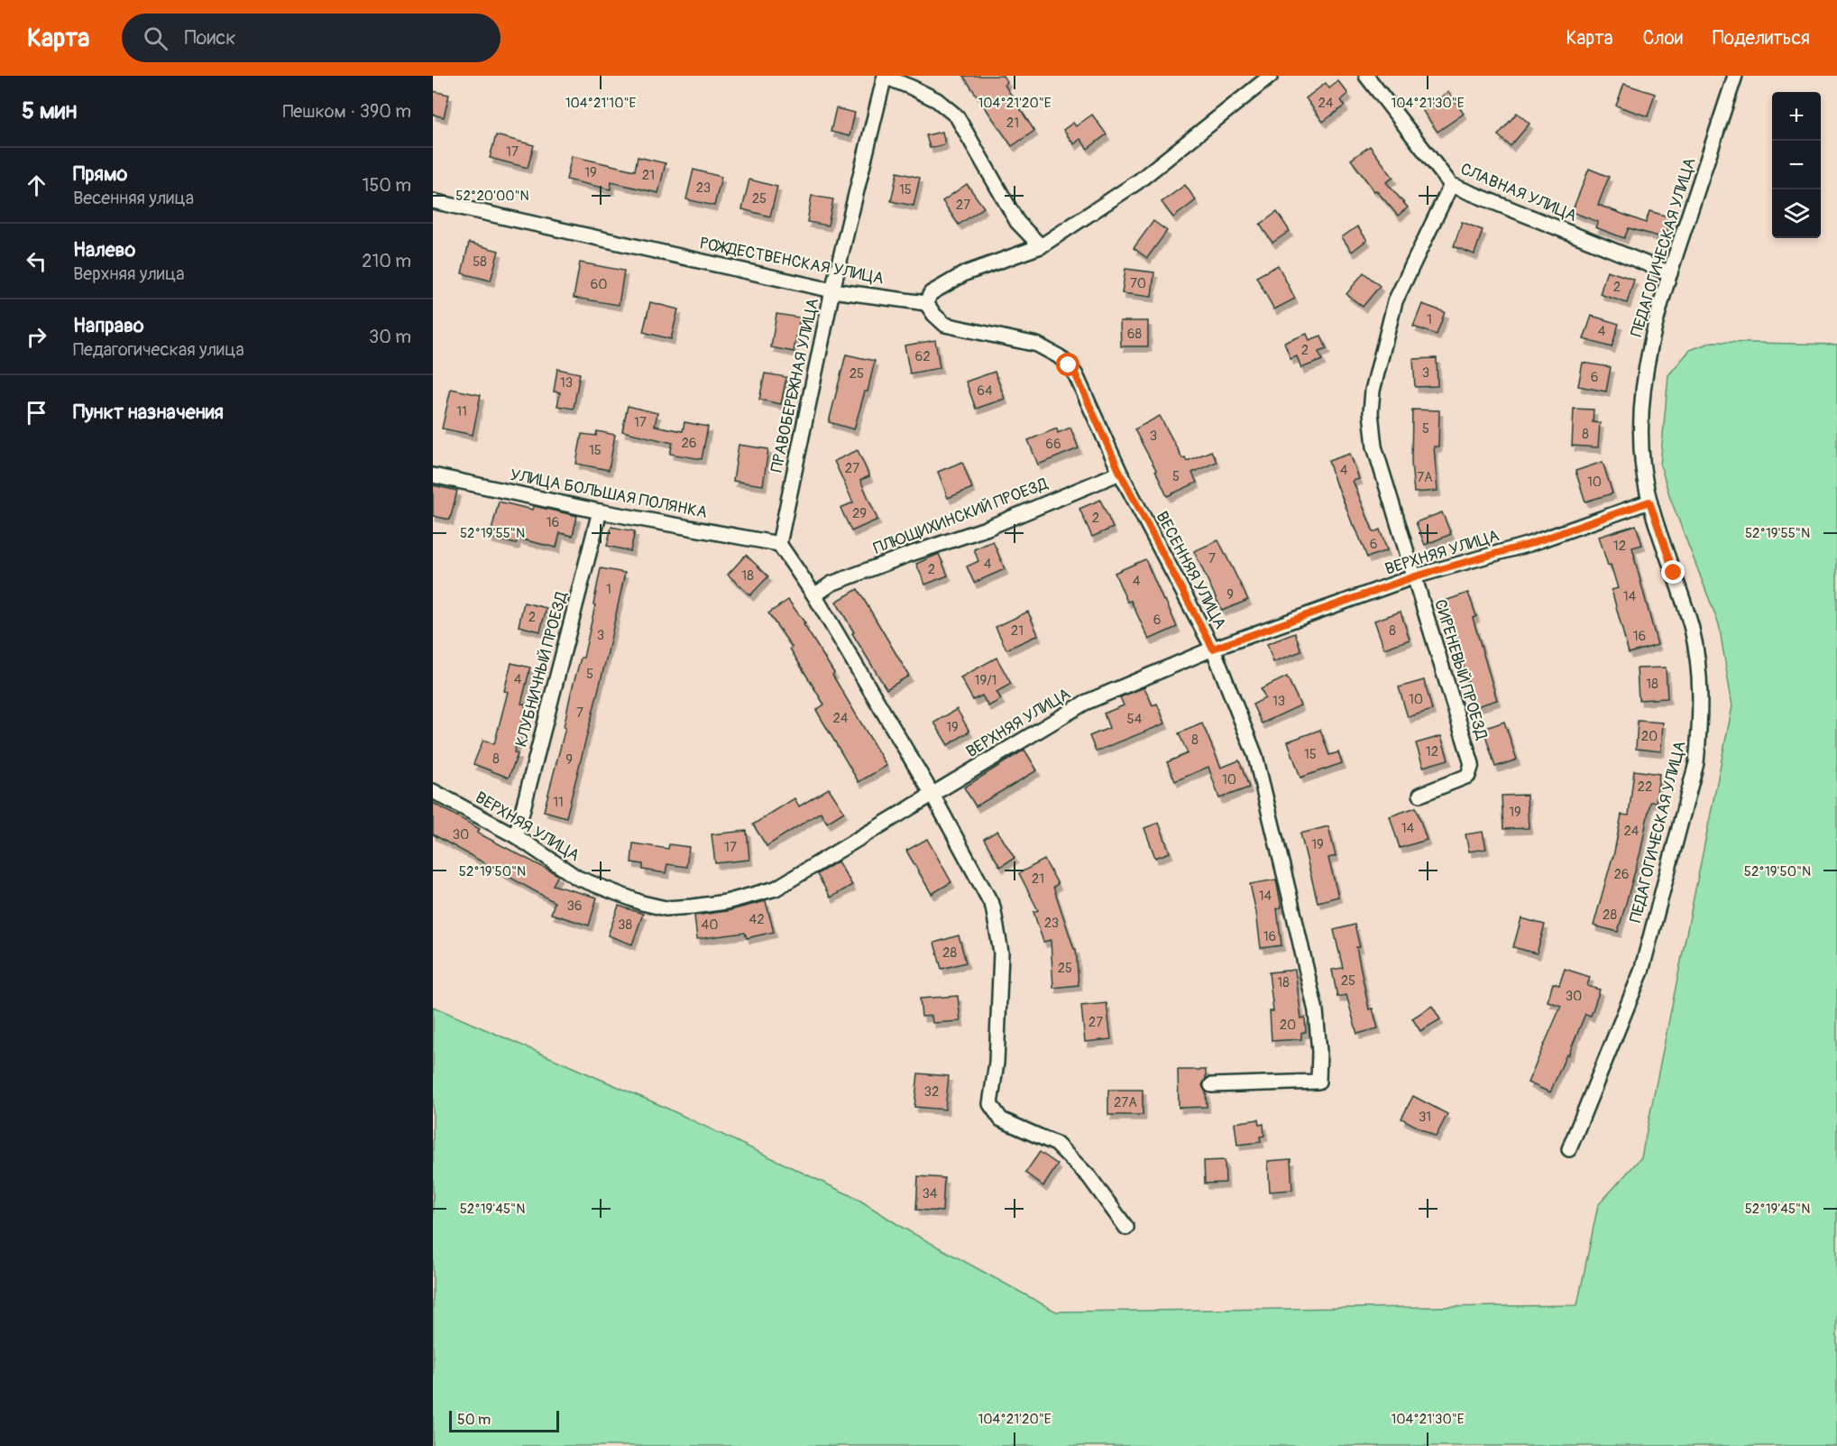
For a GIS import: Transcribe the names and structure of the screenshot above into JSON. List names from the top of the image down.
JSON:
{
  "streets": {
    "street": [
      "СЛАВНАЯ УЛИЦА",
      "ПЕДАГОГИЧЕСКАЯ УЛИЦА",
      "РОЖДЕСТВЕНСКАЯ УЛИЦА",
      "ПРАВОБЕРЕЖНАЯ УЛИЦА",
      "УЛИЦА БОЛЬШАЯ ПОЛЯНКА",
      "ПЛЮЩИХИНСКИЙ ПРОЕЗД",
      "ВЕРХНЯЯ УЛИЦА",
      "ВЕСЕННЯЯ УЛИЦА",
      "КЛУБНИЧНЫЙ ПРОЕЗД",
      "СИРЕНЕВЫЙ ПРОЕЗД"
    ]
  },
  "crossings": [
    ["СЛАВНАЯ УЛИЦА", "ПЕДАГОГИЧЕСКАЯ УЛИЦА"],
    ["СЛАВНАЯ УЛИЦА", "СИРЕНЕВЫЙ ПРОЕЗД"],
    ["ПЕДАГОГИЧЕСКАЯ УЛИЦА", "ВЕРХНЯЯ УЛИЦА"],
    ["РОЖДЕСТВЕНСКАЯ УЛИЦА", "ПРАВОБЕРЕЖНАЯ УЛИЦА"],
    ["РОЖДЕСТВЕНСКАЯ УЛИЦА", "ВЕСЕННЯЯ УЛИЦА"],
    ["ПРАВОБЕРЕЖНАЯ УЛИЦА", "УЛИЦА БОЛЬШАЯ ПОЛЯНКА"],
    ["УЛИЦА БОЛЬШАЯ ПОЛЯНКА", "КЛУБНИЧНЫЙ ПРОЕЗД"],
    ["ПЛЮЩИХИНСКИЙ ПРОЕЗД", "ВЕСЕННЯЯ УЛИЦА"],
    ["ВЕРХНЯЯ УЛИЦА", "ВЕСЕННЯЯ УЛИЦА"],
    ["ВЕРХНЯЯ УЛИЦА", "КЛУБНИЧНЫЙ ПРОЕЗД"],
    ["ВЕРХНЯЯ УЛИЦА", "СИРЕНЕВЫЙ ПРОЕЗД"]
  ],
  "house_numbers": [
    "24",
    "21",
    "17",
    "19",
    "21",
    "23",
    "15",
    "25",
    "27",
    "58",
    "70",
    "60",
    "2",
    "1",
    "4",
    "68",
    "2",
    "62",
    "3",
    "25",
    "6",
    "13",
    "64",
    "11",
    "17",
    "5",
    "8",
    "3",
    "26",
    "66",
    "15",
    "27",
    "4",
    "5",
    "7А",
    "10",
    "29",
    "2",
    "16",
    "6",
    "12",
    "7",
    "4",
    "2",
    "18",
    "4",
    "1",
    "9",
    "14",
    "2",
    "6",
    "21",
    "8",
    "3",
    "16",
    "5",
    "4",
    "19/1",
    "18",
    "10",
    "13",
    "7",
    "24",
    "54",
    "19",
    "20",
    "8",
    "12",
    "15",
    "8",
    "9",
    "10",
    "22",
    "11",
    "19",
    "14",
    "24",
    "30",
    "19",
    "17",
    "26",
    "21",
    "14",
    "36",
    "28",
    "42",
    "23",
    "38",
    "40",
    "16",
    "28",
    "25",
    "25",
    "18",
    "30",
    "27",
    "20",
    "32",
    "27А",
    "31",
    "34"
  ],
  "scale_bar": "50 m",
  "page": {
    "header": "Карта",
    "search": "Поиск",
    "nav": ["Карта", "Слои", "Поделиться"],
    "heading": ["5 мин", "Пешком · 390 m"],
    "map_buttons": ["+", "−"],
    "list": [
      ["Прямо", "Весенняя улица", "150 m"],
      ["Налево", "Верхняя улица", "210 m"],
      ["Направо", "Педагогическая улица", "30 m"],
      "Пункт назначения"
    ],
    "scale": "50 m"
  },
  "coordinates": [
    "104°21'10\"E",
    "104°21'20\"E",
    "104°21'30\"E",
    "52°20'00\"N",
    "52°19'55\"N",
    "52°19'50\"N",
    "52°19'45\"N"
  ]
}
